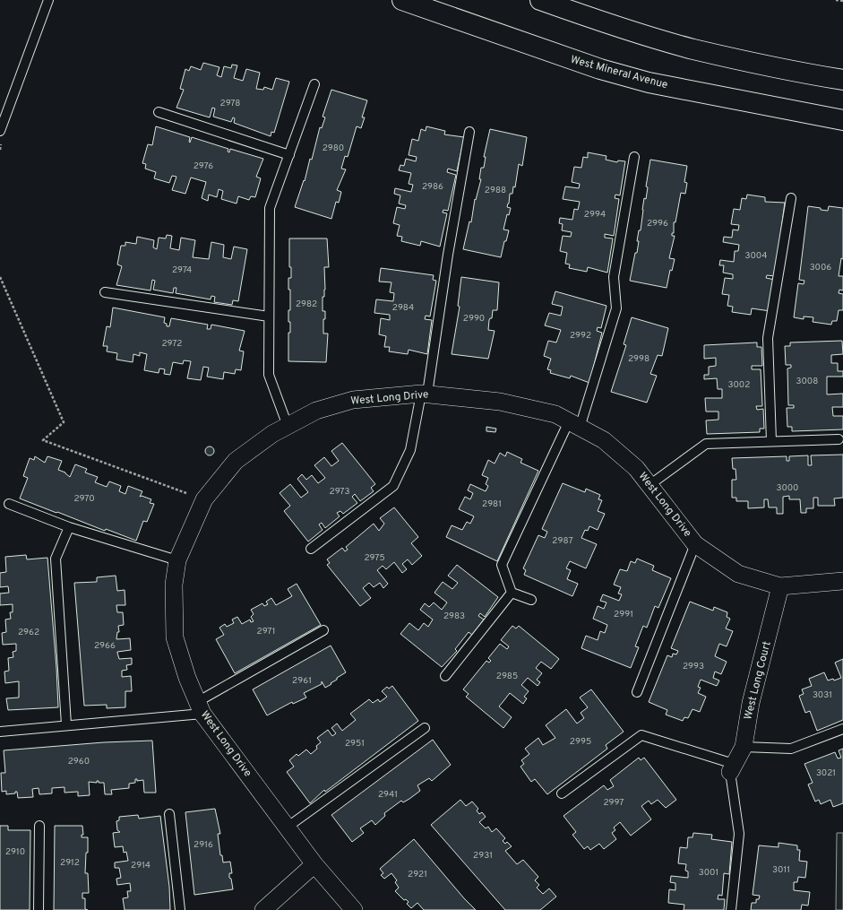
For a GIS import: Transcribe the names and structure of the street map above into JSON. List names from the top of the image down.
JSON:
{
  "streets": {
    "main road": ["West Mineral Avenue"],
    "street": ["West Long Drive", "West Long Court"]
  },
  "crossings": [
    ["West Long Drive", "West Long Court"]
  ],
  "house_numbers": [
    "2978",
    "2980",
    "2976",
    "2986",
    "2988",
    "2994",
    "2996",
    "3004",
    "3006",
    "2974",
    "2982",
    "2984",
    "2990",
    "2992",
    "2972",
    "2998",
    "3008",
    "3002",
    "3000",
    "2973",
    "2970",
    "2981",
    "2987",
    "2975",
    "2991",
    "2983",
    "2971",
    "2962",
    "2966",
    "2993",
    "2985",
    "2961",
    "3031",
    "2995",
    "2951",
    "2960",
    "3021",
    "2941",
    "2997",
    "2916",
    "2910",
    "2931",
    "2912",
    "2914",
    "3011",
    "3001",
    "2921"
  ]
}
